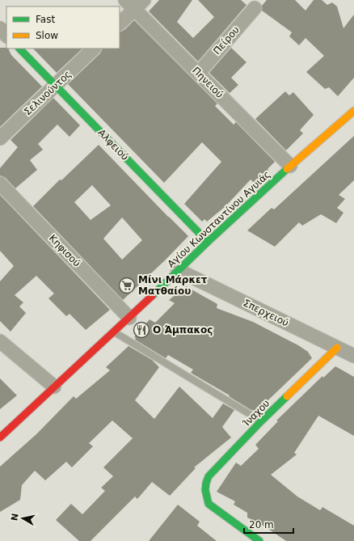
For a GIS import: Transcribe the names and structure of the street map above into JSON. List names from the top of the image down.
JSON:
{
  "streets": {
    "street": [
      "Πείρου",
      "Πηνειού",
      "Σελινούντος",
      "Αλφειού",
      "Αγίου Κωνσταντίνου Αγυιάς",
      "Κηφισού",
      "Σπερχειού",
      "Ίναχου"
    ]
  },
  "crossings": [
    ["Πείρου", "Πηνειού"],
    ["Πηνειού", "Αγίου Κωνσταντίνου Αγυιάς"],
    ["Σελινούντος", "Αλφειού"],
    ["Αλφειού", "Αγίου Κωνσταντίνου Αγυιάς"],
    ["Αγίου Κωνσταντίνου Αγυιάς", "Κηφισού"],
    ["Αγίου Κωνσταντίνου Αγυιάς", "Σπερχειού"],
    ["Σπερχειού", "Ίναχου"]
  ],
  "places": {
    "supermarket": ["Μίνι Μάρκετ Ματθαίου"],
    "restaurant": ["Ο Άμπακος"]
  },
  "legend": ["Fast", "Slow"],
  "scale_bar": "20 m",
  "north": "left"
}
